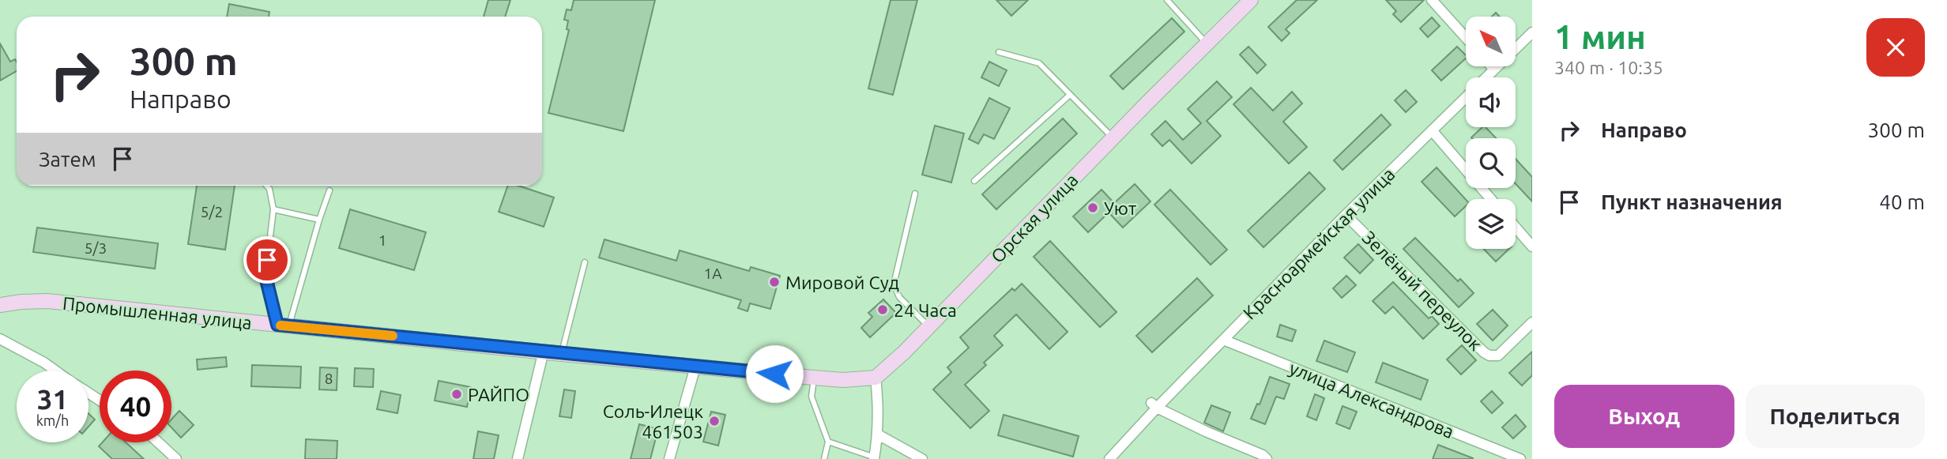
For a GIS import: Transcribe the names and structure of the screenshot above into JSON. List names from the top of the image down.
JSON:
{
  "streets": {
    "street": [
      "Орская улица",
      "Красноармейская улица",
      "Зелёный переулок",
      "Промышленная улица",
      "улица Александрова"
    ]
  },
  "crossings": [
    ["Орская улица", "Промышленная улица"],
    ["Красноармейская улица", "Зелёный переулок"],
    ["Красноармейская улица", "улица Александрова"]
  ],
  "places": [
    "Уют",
    "Мировой Суд",
    "24 Часа",
    "РАЙПО",
    "Соль-Илецк 461503"
  ],
  "house_numbers": [
    "5/2",
    "1",
    "5/3",
    "1А",
    "8"
  ],
  "north": "top left",
  "page": {
    "heading": ["1 мин", "340 m · 10:35"],
    "turn": ["300 m", "Направо"],
    "list": [
      {
        "name": "Направо",
        "value": "300 m"
      },
      {
        "name": "Пункт назначения",
        "value": "40 m"
      }
    ],
    "then": "Затем",
    "speed": "31 km/h",
    "limit": "40",
    "buttons": ["Выход", "Поделиться"]
  }
}
